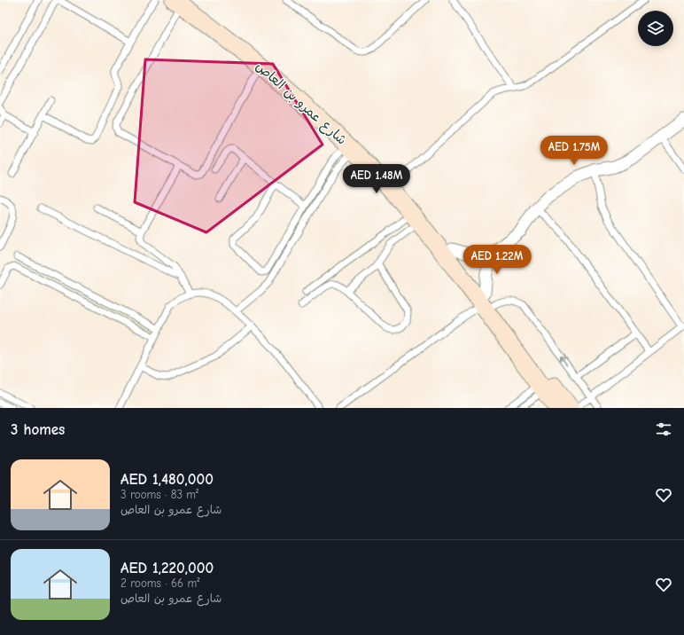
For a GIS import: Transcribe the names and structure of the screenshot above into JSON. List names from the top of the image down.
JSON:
{
  "streets": {
    "main road": ["شارع عمرو بن العاص"]
  },
  "page": {
    "price": ["AED 1.75M", "AED 1.48M", "AED 1.22M"],
    "heading": "3 homes",
    "list": [
      {
        "name": "AED 1,480,000",
        "note": "3 rooms · 83 m² · شارع عمرو بن العاص"
      },
      {
        "name": "AED 1,220,000",
        "note": "2 rooms · 66 m² · شارع عمرو بن العاص"
      }
    ]
  }
}
